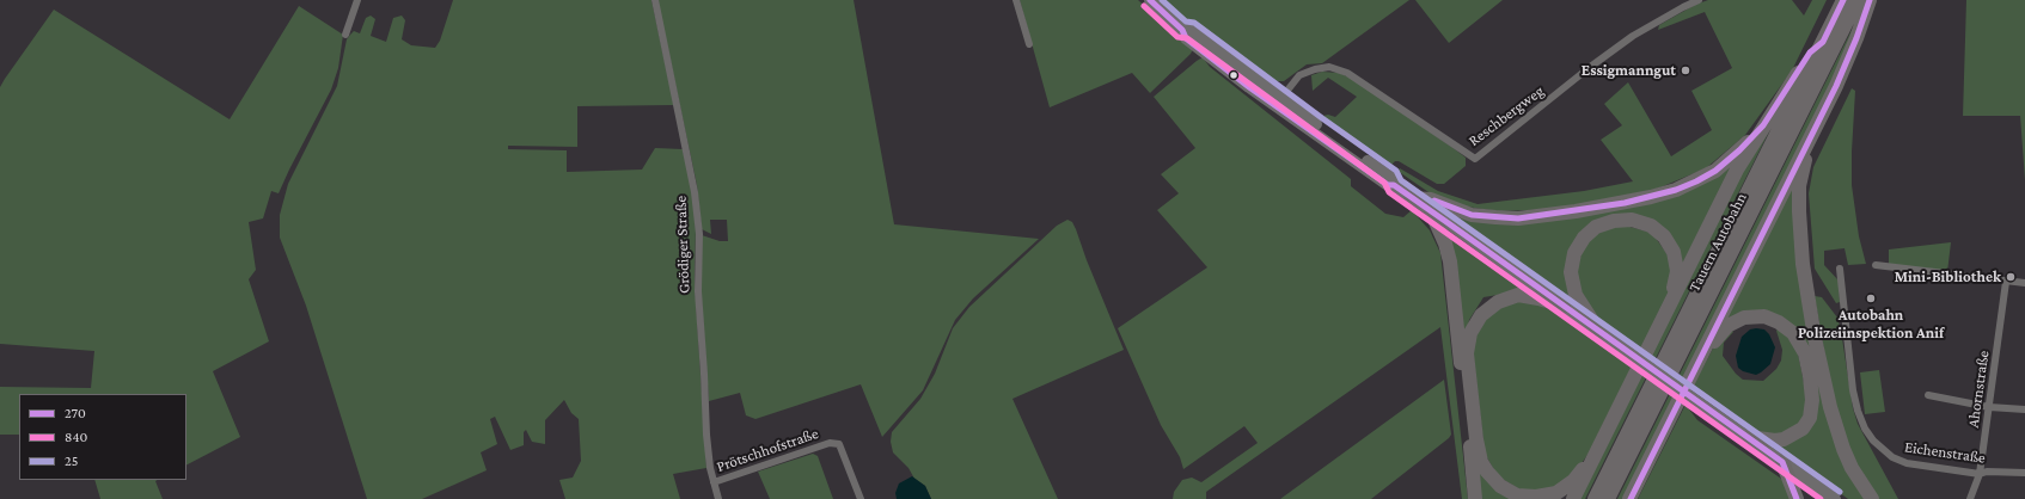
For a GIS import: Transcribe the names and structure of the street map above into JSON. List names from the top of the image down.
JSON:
{
  "streets": {
    "highway": ["Tauern Autobahn"],
    "street": [
      "Reschbergweg",
      "Grödiger Straße",
      "Ahornstraße",
      "Prötschhofstraße",
      "Eichenstraße"
    ]
  },
  "crossings": [
    ["Grödiger Straße", "Prötschhofstraße"],
    ["Ahornstraße", "Eichenstraße"]
  ],
  "places": ["Essigmanngut", "Mini-Bibliothek", "Autobahn Polizeiinspektion Anif"],
  "lines": ["transit line 270", "transit line 25", "transit line 840"],
  "legend": ["270", "840", "25"]
}
